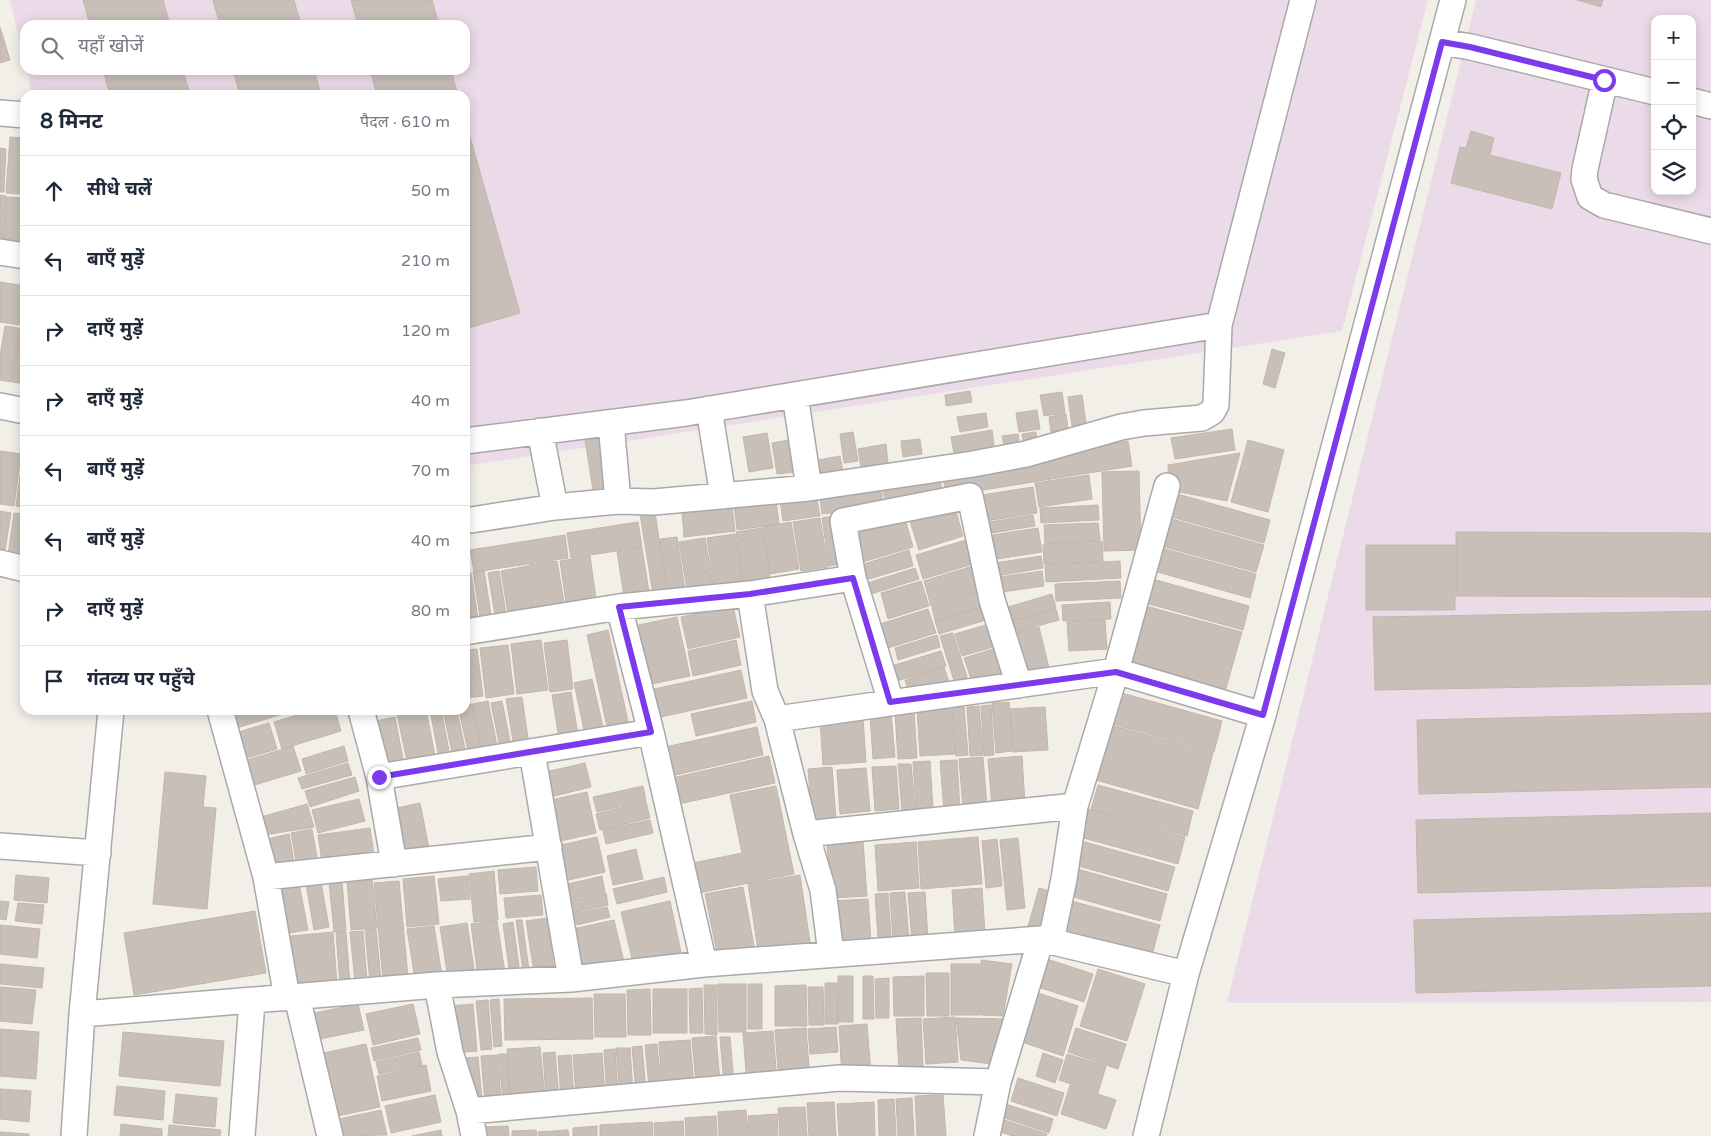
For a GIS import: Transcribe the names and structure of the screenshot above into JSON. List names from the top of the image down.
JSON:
{
  "page": {
    "map_buttons": ["+", "−"],
    "search": "यहाँ खोजें",
    "heading": ["8 मिनट", "पैदल · 610 m"],
    "list": [
      ["सीधे चलें", "50 m"],
      ["बाएँ मुड़ें", "210 m"],
      ["दाएँ मुड़ें", "120 m"],
      ["दाएँ मुड़ें", "40 m"],
      ["बाएँ मुड़ें", "70 m"],
      ["बाएँ मुड़ें", "40 m"],
      ["दाएँ मुड़ें", "80 m"],
      "गंतव्य पर पहुँचे"
    ]
  }
}
